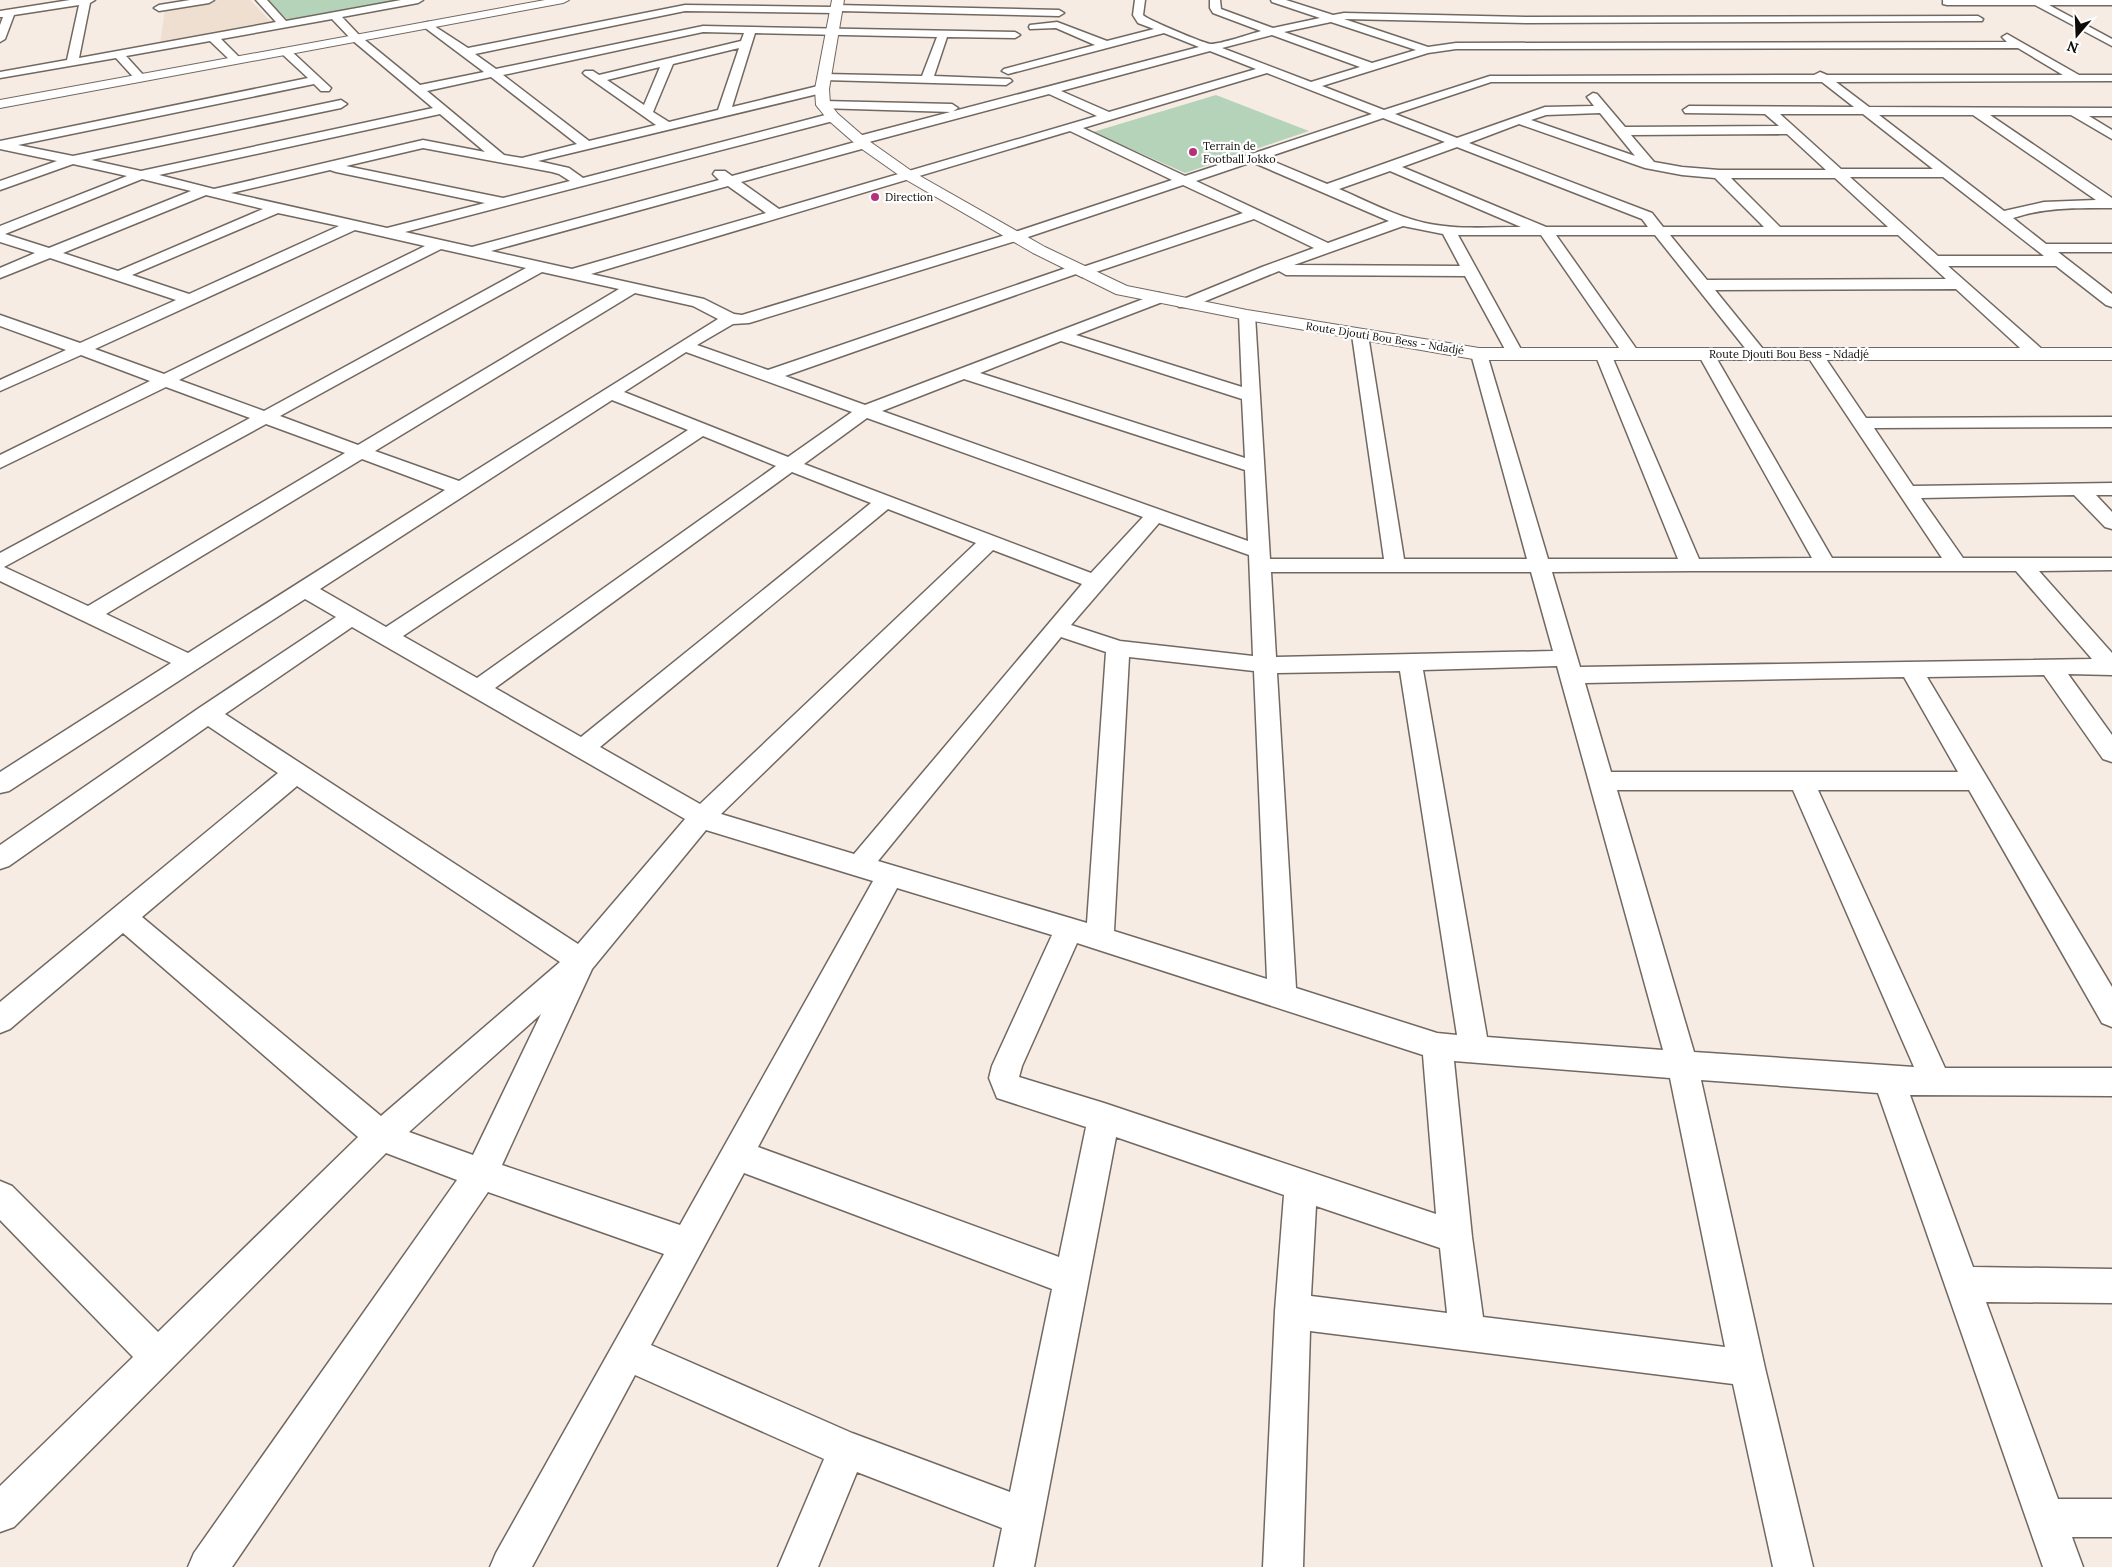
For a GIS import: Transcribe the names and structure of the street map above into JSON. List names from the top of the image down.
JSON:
{
  "streets": {
    "main road": ["Route Djouti Bou Bess - Ndadjé"]
  },
  "places": ["Terrain de Football Jokko", "Direction"],
  "north": "bottom"
}
